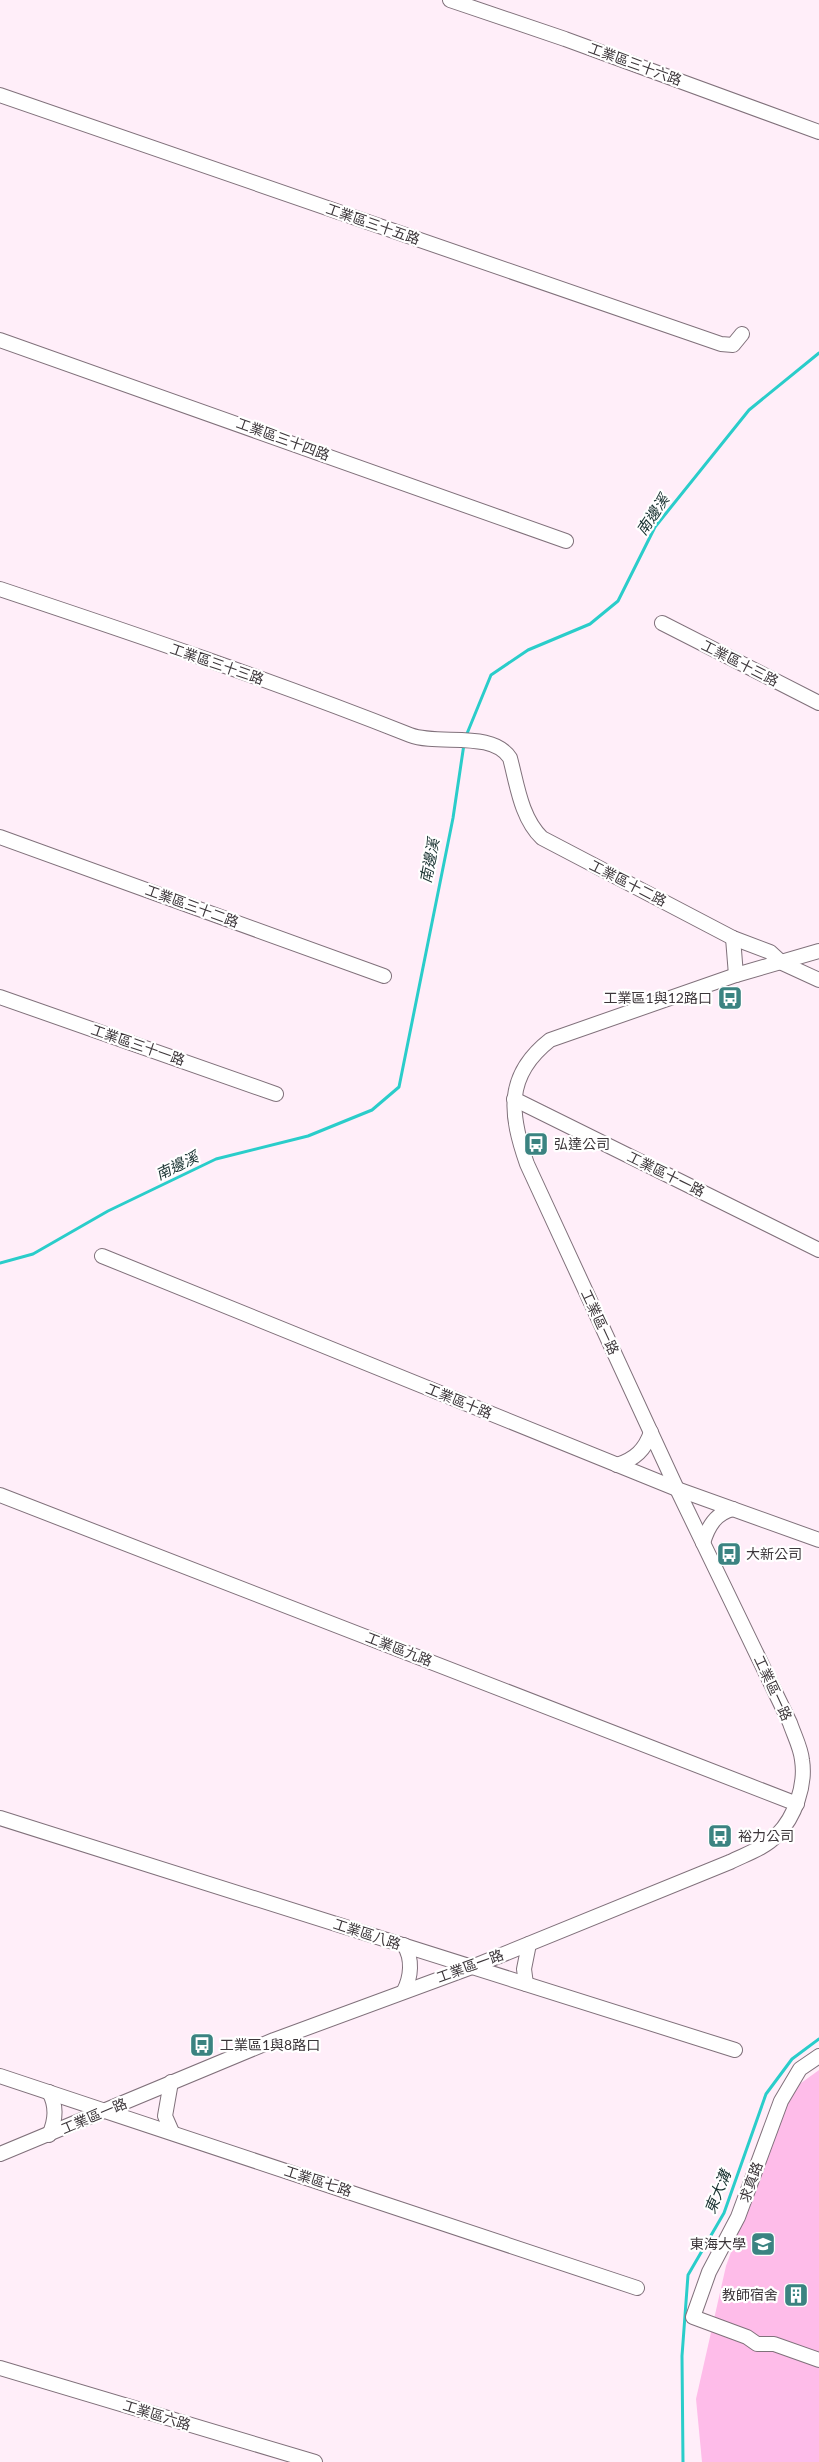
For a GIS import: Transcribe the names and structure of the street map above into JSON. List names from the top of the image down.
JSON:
{
  "streets": {
    "street": [
      "工業區三十六路",
      "工業區三十五路",
      "工業區三十四路",
      "工業區十三路",
      "工業區三十三路",
      "工業區十二路",
      "工業區三十二路",
      "工業區三十一路",
      "工業區十一路",
      "工業區一路",
      "工業區十路",
      "工業區九路",
      "工業區八路",
      "工業區七路",
      "求真路",
      "工業區六路"
    ]
  },
  "crossings": [
    ["工業區三十三路", "工業區十二路"],
    ["工業區十二路", "工業區一路"],
    ["工業區十一路", "工業區一路"],
    ["工業區一路", "工業區十路"],
    ["工業區一路", "工業區九路"],
    ["工業區一路", "工業區八路"],
    ["工業區一路", "工業區七路"]
  ],
  "water": ["南邊溪", "東大溝"],
  "places": {
    "bus stop": [
      "工業區1與12路口",
      "弘達公司",
      "大新公司",
      "裕力公司",
      "工業區1與8路口"
    ],
    "school or university": ["東海大學"],
    "building": ["教師宿舍"]
  }
}
